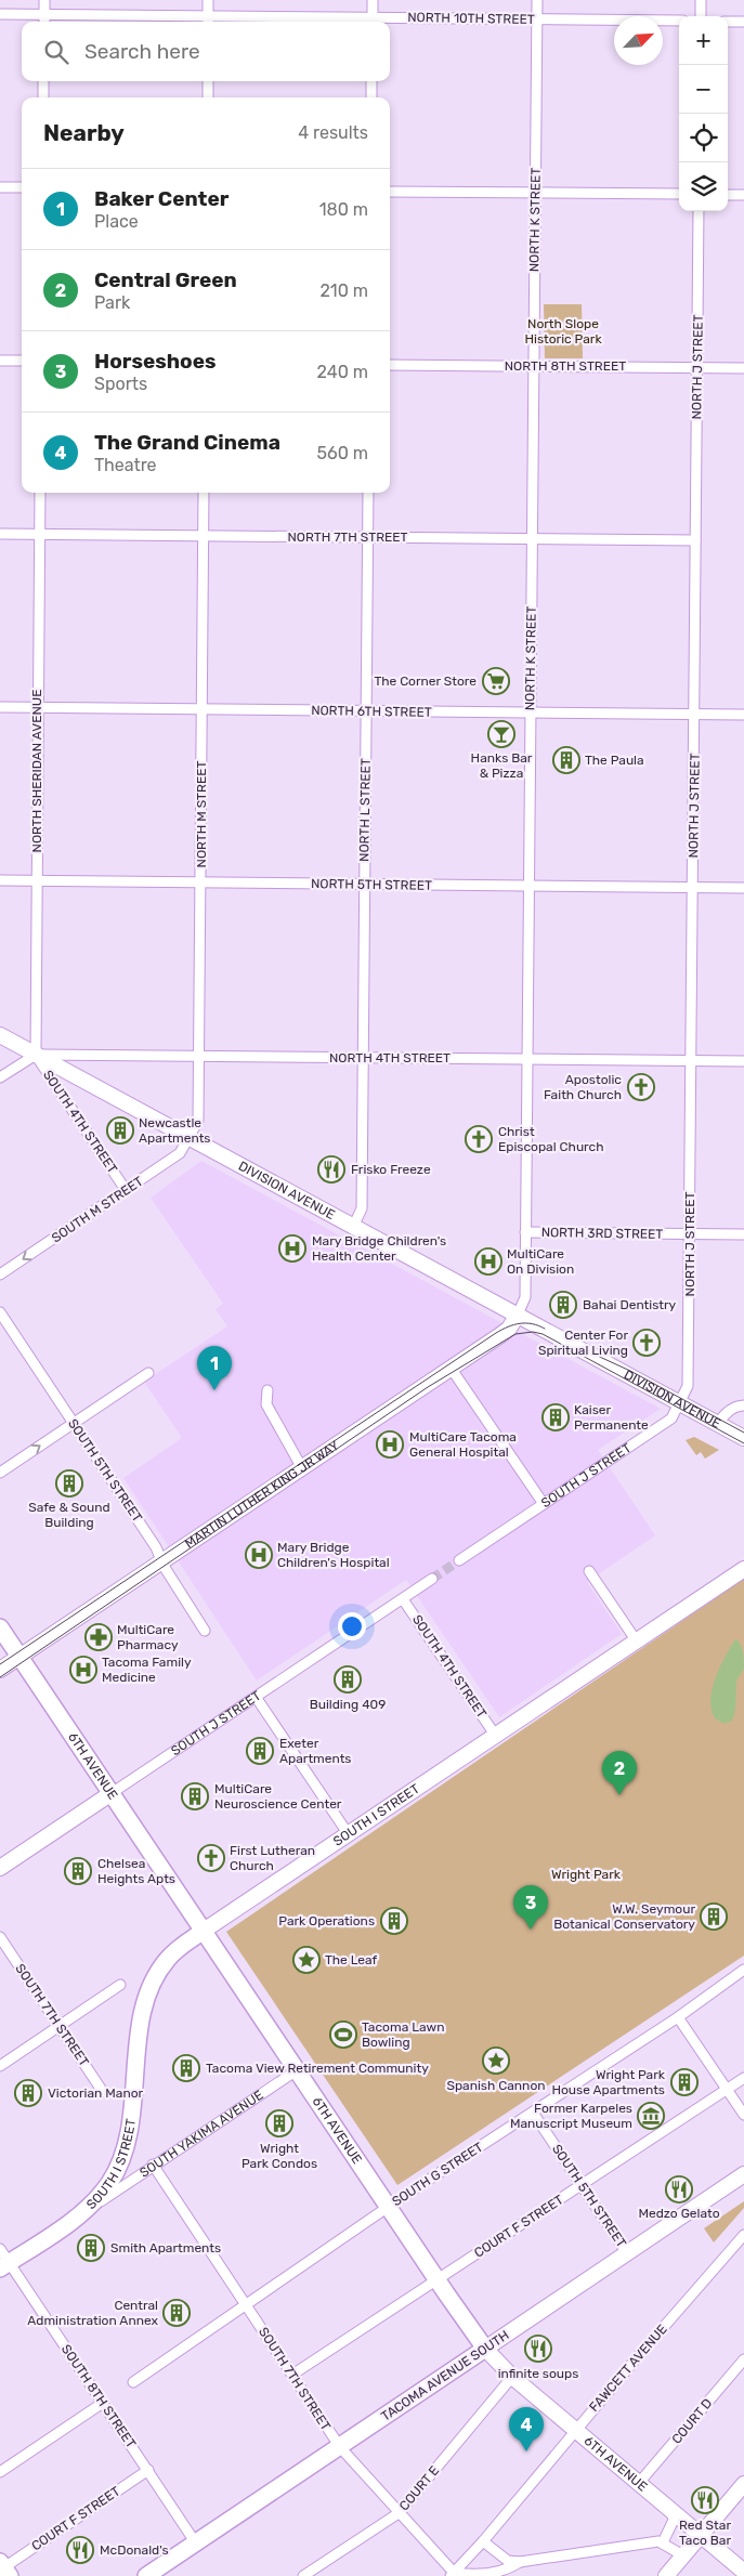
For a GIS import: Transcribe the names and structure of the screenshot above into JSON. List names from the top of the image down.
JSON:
{
  "streets": {
    "main road": [
      "DIVISION AVENUE",
      "SOUTH J STREET",
      "MARTIN LUTHER KING JR WAY",
      "6TH AVENUE",
      "SOUTH I STREET",
      "SOUTH YAKIMA AVENUE",
      "TACOMA AVENUE SOUTH"
    ],
    "street": [
      "NORTH 10TH STREET",
      "NORTH K STREET",
      "NORTH 8TH STREET",
      "NORTH J STREET",
      "NORTH 7TH STREET",
      "NORTH 6TH STREET",
      "NORTH SHERIDAN AVENUE",
      "NORTH L STREET",
      "NORTH M STREET",
      "NORTH 5TH STREET",
      "NORTH 4TH STREET",
      "SOUTH 4TH STREET",
      "SOUTH M STREET",
      "NORTH 3RD STREET",
      "SOUTH 5TH STREET",
      "SOUTH 7TH STREET",
      "SOUTH G STREET",
      "COURT F STREET",
      "FAWCETT AVENUE",
      "SOUTH 8TH STREET",
      "COURT D",
      "COURT E"
    ]
  },
  "crossings": [
    ["NORTH 10TH STREET", "NORTH K STREET"],
    ["NORTH K STREET", "NORTH 8TH STREET"],
    ["NORTH K STREET", "NORTH 7TH STREET"],
    ["NORTH K STREET", "NORTH 6TH STREET"],
    ["NORTH K STREET", "NORTH 5TH STREET"],
    ["NORTH K STREET", "NORTH 4TH STREET"],
    ["NORTH K STREET", "DIVISION AVENUE"],
    ["NORTH K STREET", "NORTH 3RD STREET"],
    ["NORTH K STREET", "MARTIN LUTHER KING JR WAY"],
    ["NORTH 8TH STREET", "NORTH J STREET"],
    ["NORTH J STREET", "NORTH 7TH STREET"],
    ["NORTH J STREET", "NORTH 6TH STREET"],
    ["NORTH J STREET", "NORTH 5TH STREET"],
    ["NORTH J STREET", "NORTH 4TH STREET"],
    ["NORTH J STREET", "DIVISION AVENUE"],
    ["NORTH J STREET", "NORTH 3RD STREET"],
    ["NORTH J STREET", "SOUTH J STREET"],
    ["NORTH 7TH STREET", "NORTH SHERIDAN AVENUE"],
    ["NORTH 7TH STREET", "NORTH L STREET"],
    ["NORTH 7TH STREET", "NORTH M STREET"],
    ["NORTH 6TH STREET", "NORTH SHERIDAN AVENUE"],
    ["NORTH 6TH STREET", "NORTH L STREET"],
    ["NORTH 6TH STREET", "NORTH M STREET"],
    ["NORTH SHERIDAN AVENUE", "NORTH 5TH STREET"],
    ["NORTH SHERIDAN AVENUE", "NORTH 4TH STREET"],
    ["NORTH SHERIDAN AVENUE", "SOUTH 4TH STREET"],
    ["NORTH SHERIDAN AVENUE", "DIVISION AVENUE"],
    ["NORTH L STREET", "NORTH 5TH STREET"],
    ["NORTH L STREET", "NORTH 4TH STREET"],
    ["NORTH L STREET", "DIVISION AVENUE"],
    ["NORTH M STREET", "NORTH 5TH STREET"],
    ["NORTH M STREET", "NORTH 4TH STREET"],
    ["NORTH M STREET", "DIVISION AVENUE"],
    ["NORTH M STREET", "SOUTH M STREET"],
    ["NORTH 4TH STREET", "SOUTH 4TH STREET"],
    ["NORTH 4TH STREET", "DIVISION AVENUE"],
    ["SOUTH 4TH STREET", "DIVISION AVENUE"],
    ["SOUTH 4TH STREET", "SOUTH M STREET"],
    ["SOUTH 4TH STREET", "SOUTH J STREET"],
    ["SOUTH 4TH STREET", "SOUTH I STREET"],
    ["DIVISION AVENUE", "SOUTH M STREET"],
    ["DIVISION AVENUE", "SOUTH J STREET"],
    ["DIVISION AVENUE", "MARTIN LUTHER KING JR WAY"],
    ["SOUTH 5TH STREET", "MARTIN LUTHER KING JR WAY"],
    ["SOUTH 5TH STREET", "SOUTH G STREET"],
    ["SOUTH 5TH STREET", "COURT F STREET"],
    ["SOUTH 5TH STREET", "TACOMA AVENUE SOUTH"],
    ["SOUTH J STREET", "6TH AVENUE"],
    ["MARTIN LUTHER KING JR WAY", "6TH AVENUE"],
    ["6TH AVENUE", "SOUTH I STREET"],
    ["6TH AVENUE", "SOUTH YAKIMA AVENUE"],
    ["6TH AVENUE", "SOUTH G STREET"],
    ["6TH AVENUE", "COURT F STREET"],
    ["6TH AVENUE", "FAWCETT AVENUE"],
    ["6TH AVENUE", "TACOMA AVENUE SOUTH"],
    ["6TH AVENUE", "COURT D"],
    ["6TH AVENUE", "COURT E"],
    ["SOUTH I STREET", "SOUTH YAKIMA AVENUE"],
    ["SOUTH 7TH STREET", "SOUTH YAKIMA AVENUE"],
    ["SOUTH 7TH STREET", "SOUTH G STREET"],
    ["SOUTH 7TH STREET", "COURT F STREET"],
    ["SOUTH 7TH STREET", "FAWCETT AVENUE"],
    ["SOUTH 7TH STREET", "TACOMA AVENUE SOUTH"],
    ["SOUTH 7TH STREET", "COURT E"],
    ["SOUTH YAKIMA AVENUE", "SOUTH 8TH STREET"],
    ["COURT F STREET", "SOUTH 8TH STREET"],
    ["TACOMA AVENUE SOUTH", "SOUTH 8TH STREET"]
  ],
  "one_way": ["SOUTH M STREET"],
  "parks": ["North Slope Historic Park", "Wright Park"],
  "places": {
    "supermarket": ["The Corner Store"],
    "bar": ["Hanks Bar & Pizza"],
    "building": [
      "The Paula",
      "Newcastle Apartments",
      "Bahai Dentistry",
      "Kaiser Permanente",
      "Safe & Sound Building",
      "Building 409",
      "Exeter Apartments",
      "MultiCare Neuroscience Center",
      "Chelsea Heights Apts",
      "W.W. Seymour Botanical Conservatory",
      "Park Operations",
      "Tacoma View Retirement Community",
      "Wright Park House Apartments",
      "Victorian Manor",
      "Wright Park Condos",
      "Smith Apartments",
      "Central Administration Annex"
    ],
    "church": [
      "Apostolic Faith Church",
      "Christ Episcopal Church",
      "Center For Spiritual Living",
      "First Lutheran Church"
    ],
    "restaurant": [
      "Frisko Freeze",
      "Medzo Gelato",
      "infinite soups",
      "Red Star Taco Bar",
      "McDonald's"
    ],
    "hospital": [
      "Mary Bridge Children's Health Center",
      "MultiCare On Division",
      "MultiCare Tacoma General Hospital",
      "Mary Bridge Children's Hospital",
      "Tacoma Family Medicine"
    ],
    "pharmacy": ["MultiCare Pharmacy"],
    "place": ["The Leaf", "Spanish Cannon"],
    "sports": ["Tacoma Lawn Bowling"],
    "museum": ["Former Karpeles Manuscript Museum"]
  },
  "north": "top right",
  "page": {
    "map_buttons": ["+", "−"],
    "search": "Search here",
    "heading": ["Nearby", "4 results"],
    "list": [
      {
        "mark": "1",
        "name": "Baker Center",
        "note": "Place",
        "value": "180 m"
      },
      {
        "mark": "2",
        "name": "Central Green",
        "note": "Park",
        "value": "210 m"
      },
      {
        "mark": "3",
        "name": "Horseshoes",
        "note": "Sports",
        "value": "240 m"
      },
      {
        "mark": "4",
        "name": "The Grand Cinema",
        "note": "Theatre",
        "value": "560 m"
      }
    ],
    "pins": [
      "1",
      "2",
      "3",
      "4"
    ]
  }
}
